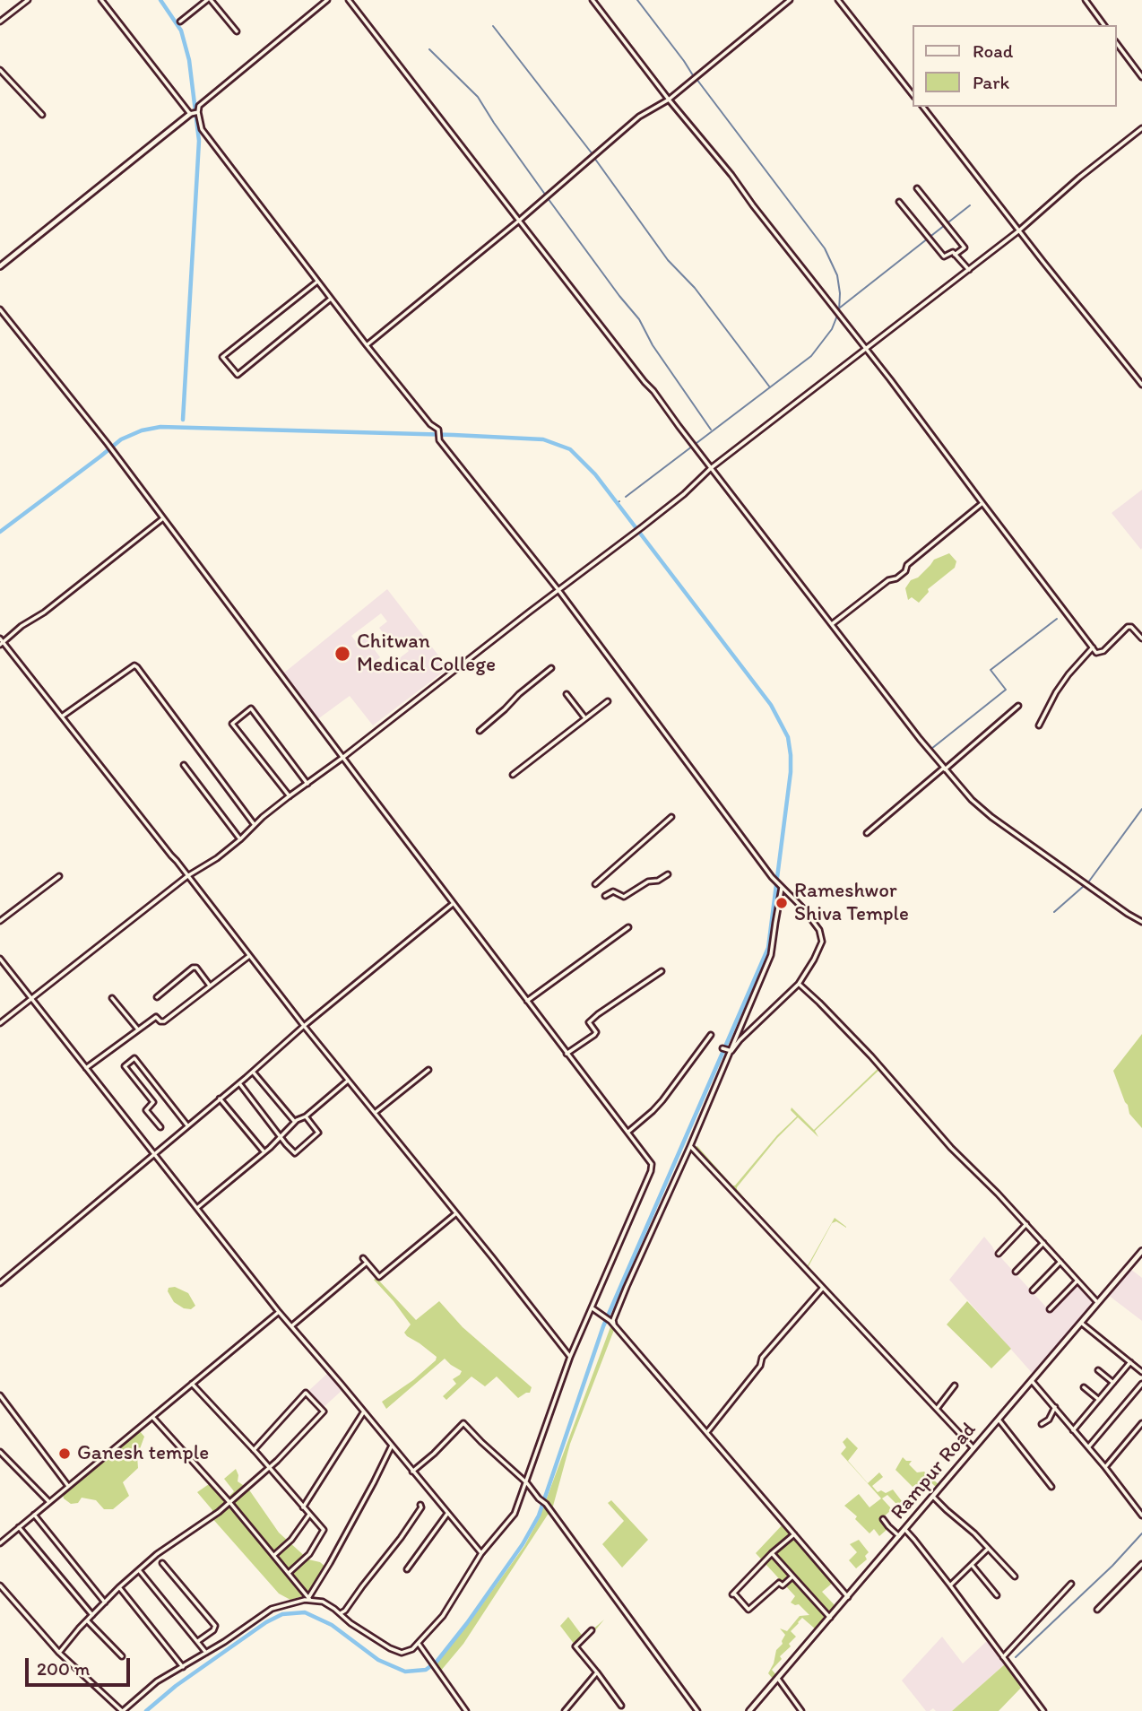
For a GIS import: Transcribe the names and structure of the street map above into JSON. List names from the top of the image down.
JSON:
{
  "streets": {
    "main road": ["Rampur Road"]
  },
  "places": ["Chitwan Medical College", "Rameshwor Shiva Temple", "Ganesh temple"],
  "legend": ["Road", "Park"],
  "scale_bar": "200 m"
}
